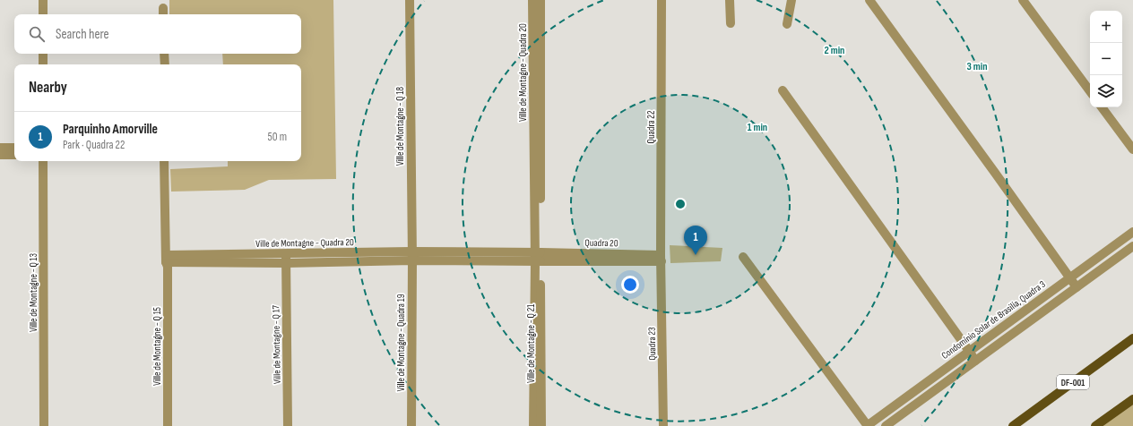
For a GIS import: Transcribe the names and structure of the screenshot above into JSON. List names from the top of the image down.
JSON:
{
  "streets": {
    "main road": ["DF-001"],
    "street": [
      "Ville de Montagne - Quadra 20",
      "Ville de Montagne - Q 18",
      "Quadra 22",
      "Quadra 20",
      "Ville de Montagne - Q 13",
      "Condomínio Solar de Brasilia, Quadra 3",
      "Ville de Montagne - Quadra 19",
      "Ville de Montagne - Q 21",
      "Quadra 23",
      "Ville de Montagne - Q 17",
      "Ville de Montagne - Q 15"
    ]
  },
  "crossings": [
    ["Ville de Montagne - Quadra 20", "Ville de Montagne - Q 18"],
    ["Ville de Montagne - Quadra 20", "Quadra 20"],
    ["Ville de Montagne - Quadra 20", "Ville de Montagne - Quadra 19"],
    ["Ville de Montagne - Quadra 20", "Ville de Montagne - Q 21"],
    ["Ville de Montagne - Quadra 20", "Ville de Montagne - Q 17"],
    ["Ville de Montagne - Quadra 20", "Ville de Montagne - Q 15"],
    ["Ville de Montagne - Q 18", "Ville de Montagne - Quadra 19"],
    ["Quadra 22", "Quadra 20"],
    ["Quadra 22", "Quadra 23"],
    ["Quadra 20", "Ville de Montagne - Q 21"],
    ["Quadra 20", "Quadra 23"]
  ],
  "page": {
    "map_buttons": ["+", "−"],
    "search": "Search here",
    "heading": "Nearby",
    "list": [
      {
        "mark": "1",
        "name": "Parquinho Amorville",
        "note": "Park · Quadra 22",
        "value": "50 m"
      }
    ],
    "pins": "1"
  },
  "rings": ["2 min", "3 min", "1 min"]
}
